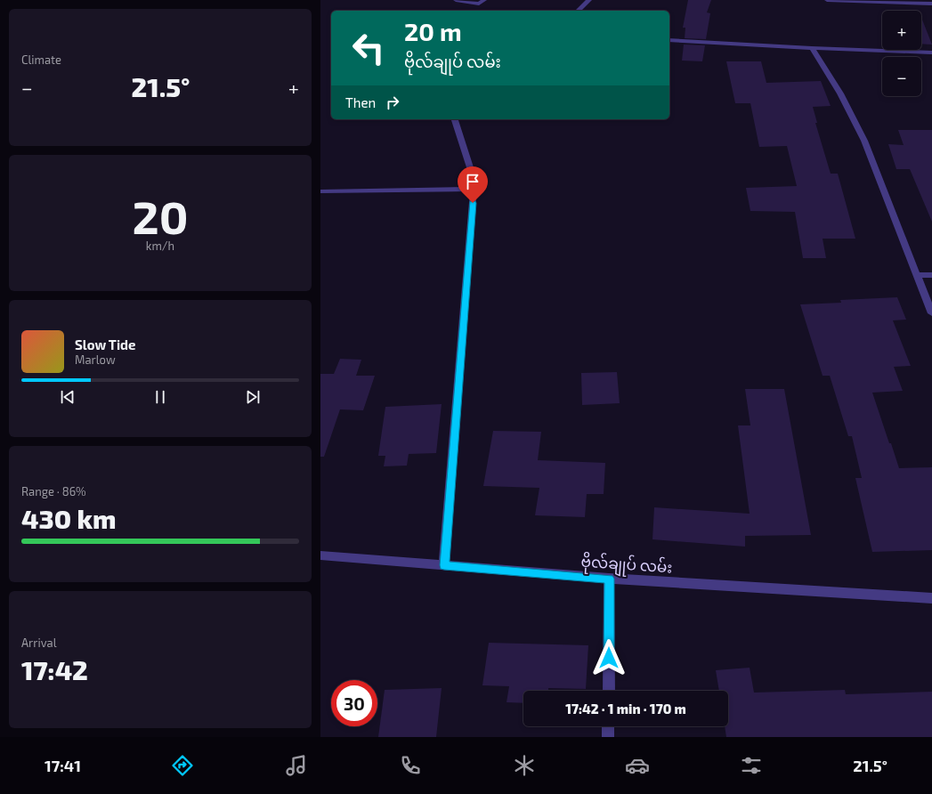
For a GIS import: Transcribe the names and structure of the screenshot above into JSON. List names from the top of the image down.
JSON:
{
  "streets": {
    "street": ["ဗိုလ်ချုပ် လမ်း"]
  },
  "page": {
    "tile": [
      "Climate",
      ["20", "km/h"],
      ["Range · 86%", "430 km"],
      ["Arrival", "17:42"]
    ],
    "map_buttons": ["+", "−"],
    "turn": ["20 m", "ဗိုလ်ချုပ် လမ်း"],
    "heat": ["−", "21.5°", "+"],
    "then": "Then",
    "song": ["Slow Tide", "Marlow"],
    "limit": "30",
    "trip": "17:42 · 1 min · 170 m",
    "tabs": ["17:41", "21.5°"]
  }
}
